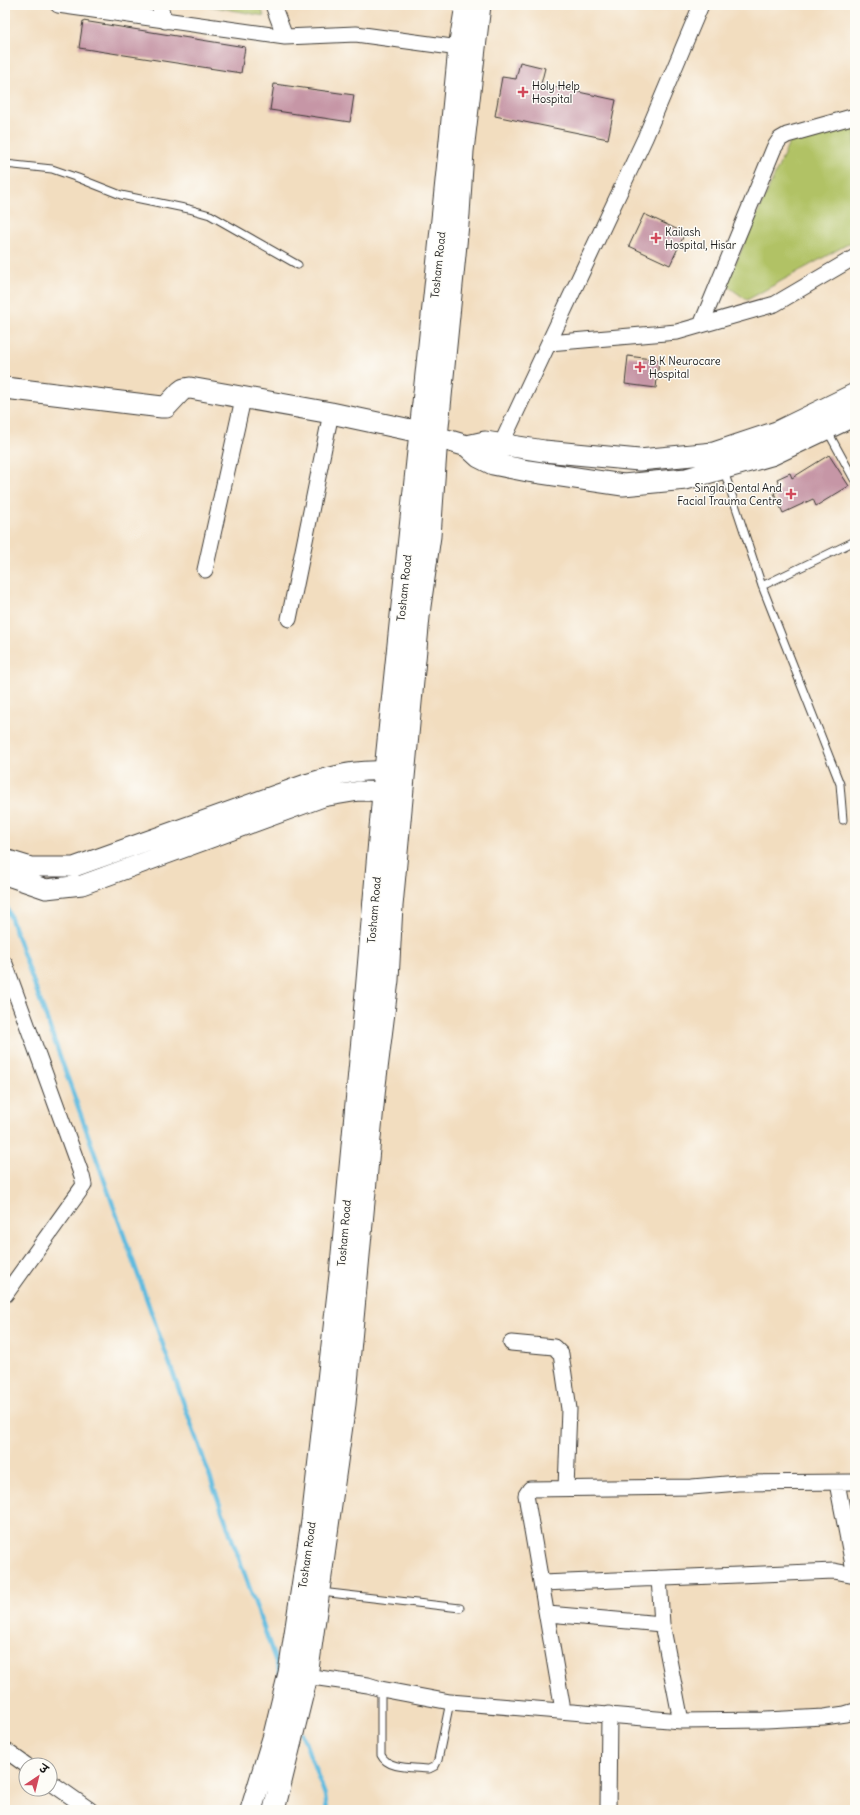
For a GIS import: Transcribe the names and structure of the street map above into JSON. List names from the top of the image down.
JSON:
{
  "streets": {
    "main road": ["Tosham Road"]
  },
  "places": {
    "health": [
      "Holy Help Hospital",
      "Kailash Hospital, Hisar",
      "B K Neurocare Hospital",
      "Singla Dental And Facial Trauma Centre"
    ]
  },
  "north": "top right"
}
